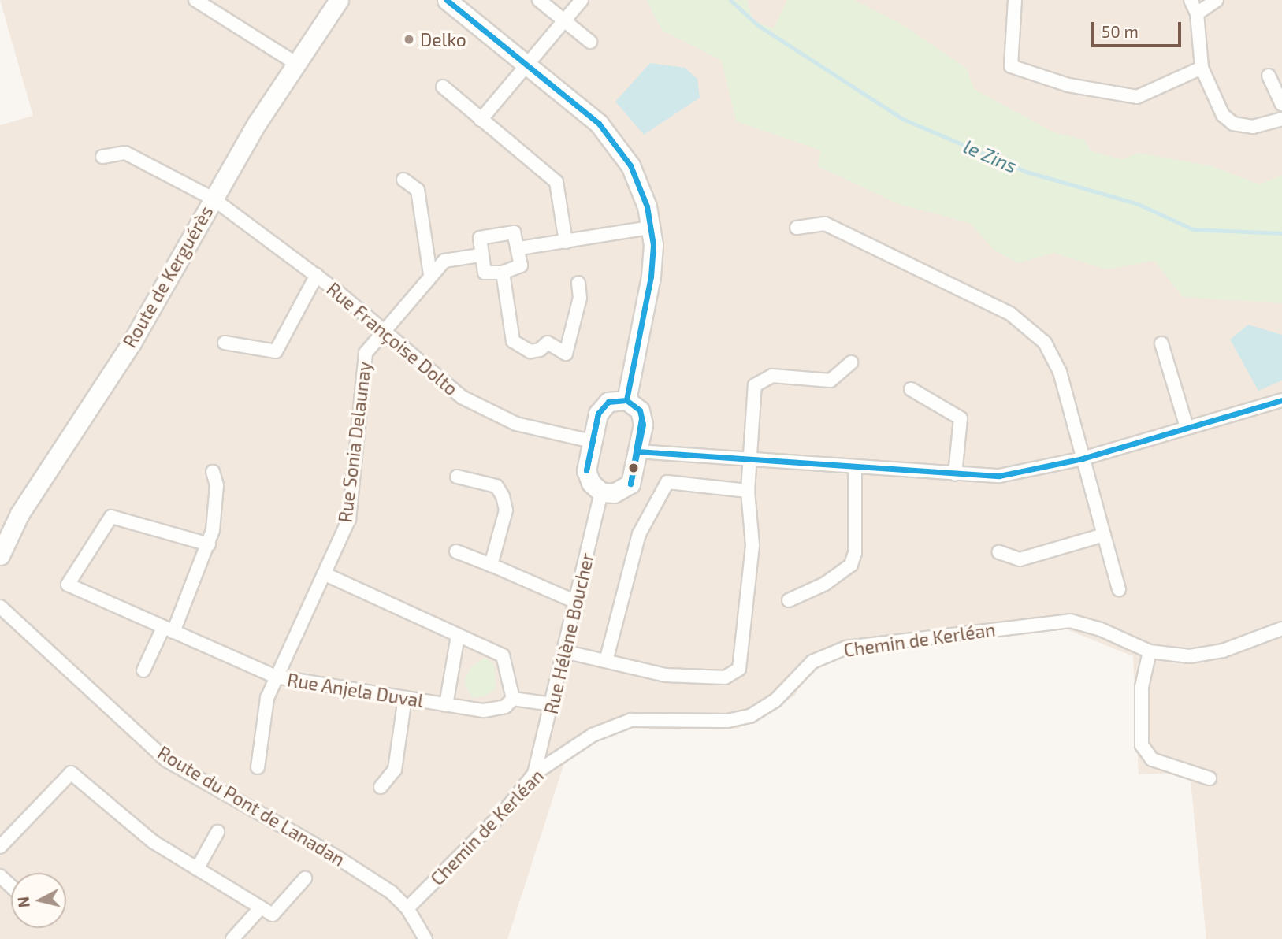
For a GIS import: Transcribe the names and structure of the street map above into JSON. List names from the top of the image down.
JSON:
{
  "streets": {
    "street": [
      "Route de Kerguérès",
      "Rue Françoise Dolto",
      "Rue Sonia Delaunay",
      "Rue Hélène Boucher",
      "Chemin de Kerléan",
      "Rue Anjela Duval",
      "Route du Pont de Lanadan"
    ]
  },
  "crossings": [
    ["Route de Kerguérès", "Rue Françoise Dolto"],
    ["Rue Françoise Dolto", "Rue Sonia Delaunay"],
    ["Rue Sonia Delaunay", "Rue Anjela Duval"],
    ["Rue Hélène Boucher", "Chemin de Kerléan"],
    ["Chemin de Kerléan", "Route du Pont de Lanadan"]
  ],
  "water": ["le Zins"],
  "places": ["Delko"],
  "scale_bar": "50 m",
  "north": "left"
}
